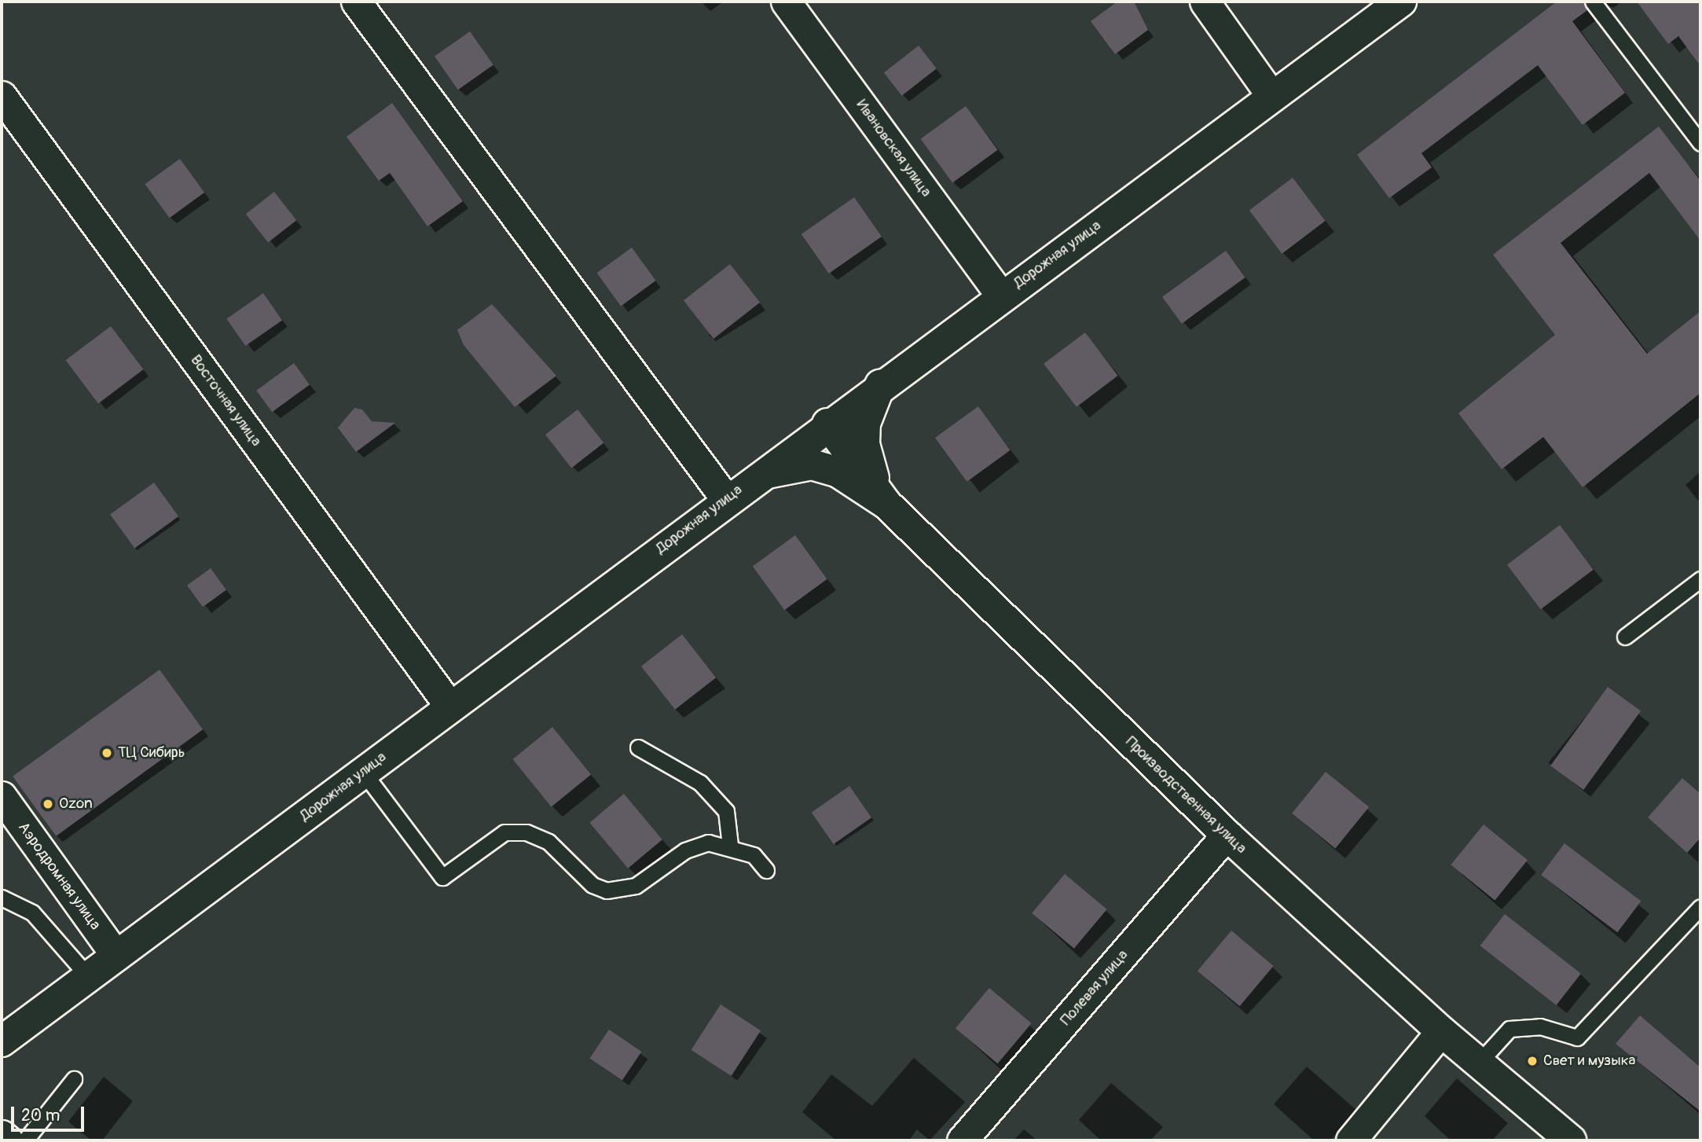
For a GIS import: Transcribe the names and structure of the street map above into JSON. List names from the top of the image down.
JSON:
{
  "streets": {
    "main road": ["Дорожная улица", "Производственная улица"],
    "street": [
      "Ивановская улица",
      "Восточная улица",
      "Аэродромная улица",
      "Полевая улица"
    ]
  },
  "crossings": [
    ["Ивановская улица", "Дорожная улица"],
    ["Дорожная улица", "Восточная улица"],
    ["Дорожная улица", "Производственная улица"],
    ["Дорожная улица", "Аэродромная улица"],
    ["Производственная улица", "Полевая улица"]
  ],
  "places": ["ТЦ Сибирь", "Ozon", "Свет и музыка"],
  "scale_bar": "20 m"
}
